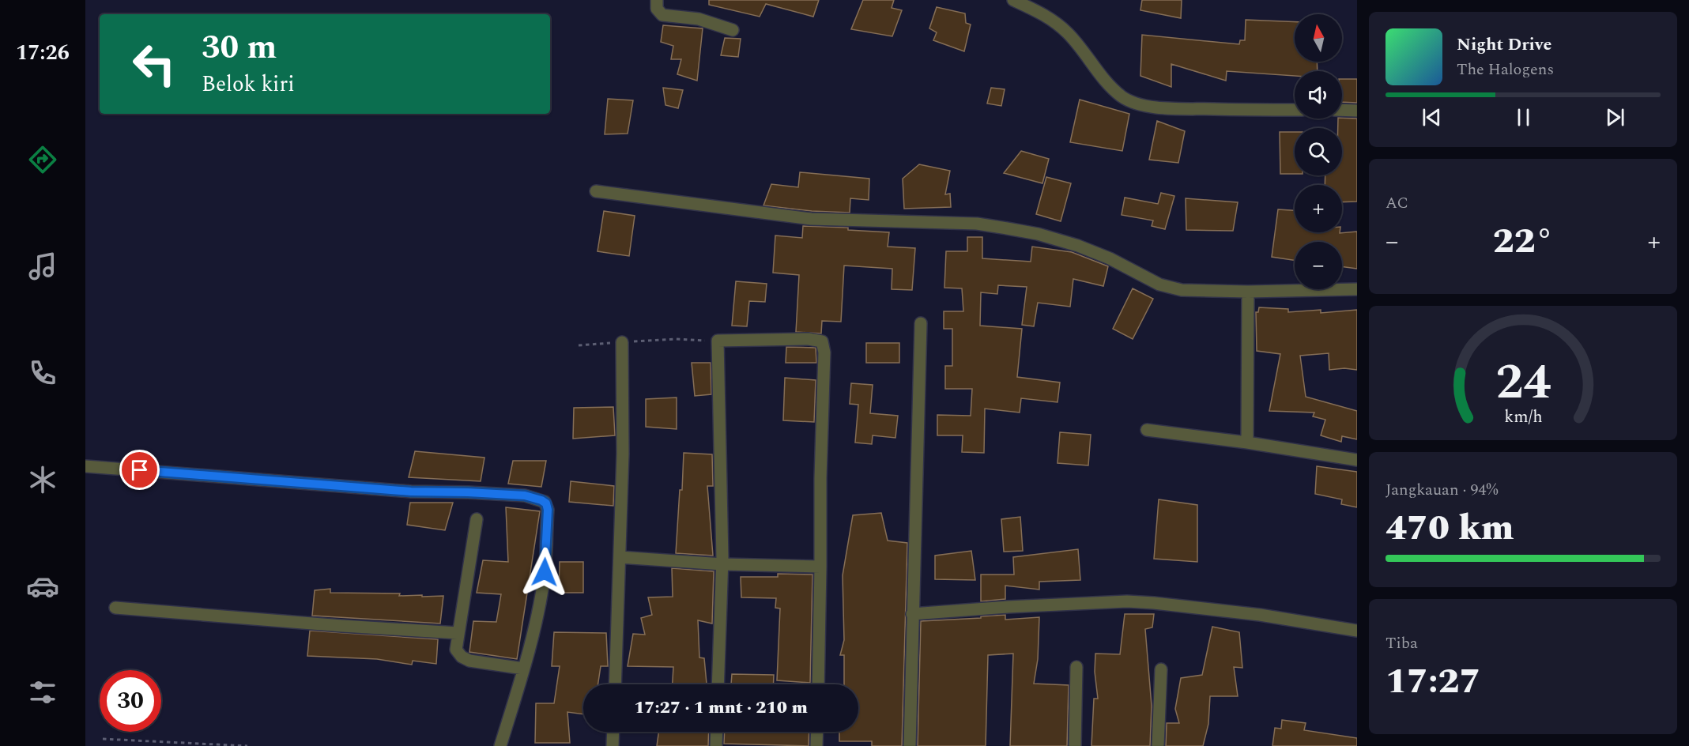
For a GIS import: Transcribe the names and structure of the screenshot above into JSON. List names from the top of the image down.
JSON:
{
  "north": "top",
  "page": {
    "tabs": "17:26",
    "map_buttons": ["+", "−"],
    "turn": ["30 m", "Belok kiri"],
    "song": ["Night Drive", "The Halogens"],
    "tile": [
      "AC",
      ["Jangkauan · 94%", "470 km"],
      ["Tiba", "17:27"]
    ],
    "heat": ["−", "22°", "+"],
    "limit": "30",
    "trip": "17:27 · 1 mnt · 210 m",
    "gauge": ["24", "km/h"]
  }
}
